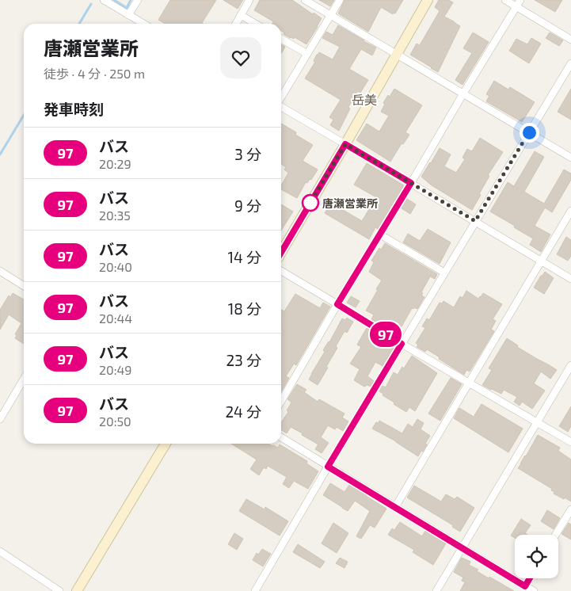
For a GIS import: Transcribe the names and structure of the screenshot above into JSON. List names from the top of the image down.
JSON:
{
  "districts": ["岳美"],
  "places": ["唐瀬営業所"],
  "lines": ["bus line 97"],
  "page": {
    "on_map": "97",
    "heading": [
      ["唐瀬営業所", "徒歩 · 4 分 · 250 m"],
      "発車時刻"
    ],
    "list": [
      {
        "mark": "97",
        "name": "バス",
        "note": "20:29",
        "value": "3 分"
      },
      {
        "mark": "97",
        "name": "バス",
        "note": "20:35",
        "value": "9 分"
      },
      {
        "mark": "97",
        "name": "バス",
        "note": "20:40",
        "value": "14 分"
      },
      {
        "mark": "97",
        "name": "バス",
        "note": "20:44",
        "value": "18 分"
      },
      {
        "mark": "97",
        "name": "バス",
        "note": "20:49",
        "value": "23 分"
      },
      {
        "mark": "97",
        "name": "バス",
        "note": "20:50",
        "value": "24 分"
      }
    ]
  }
}
